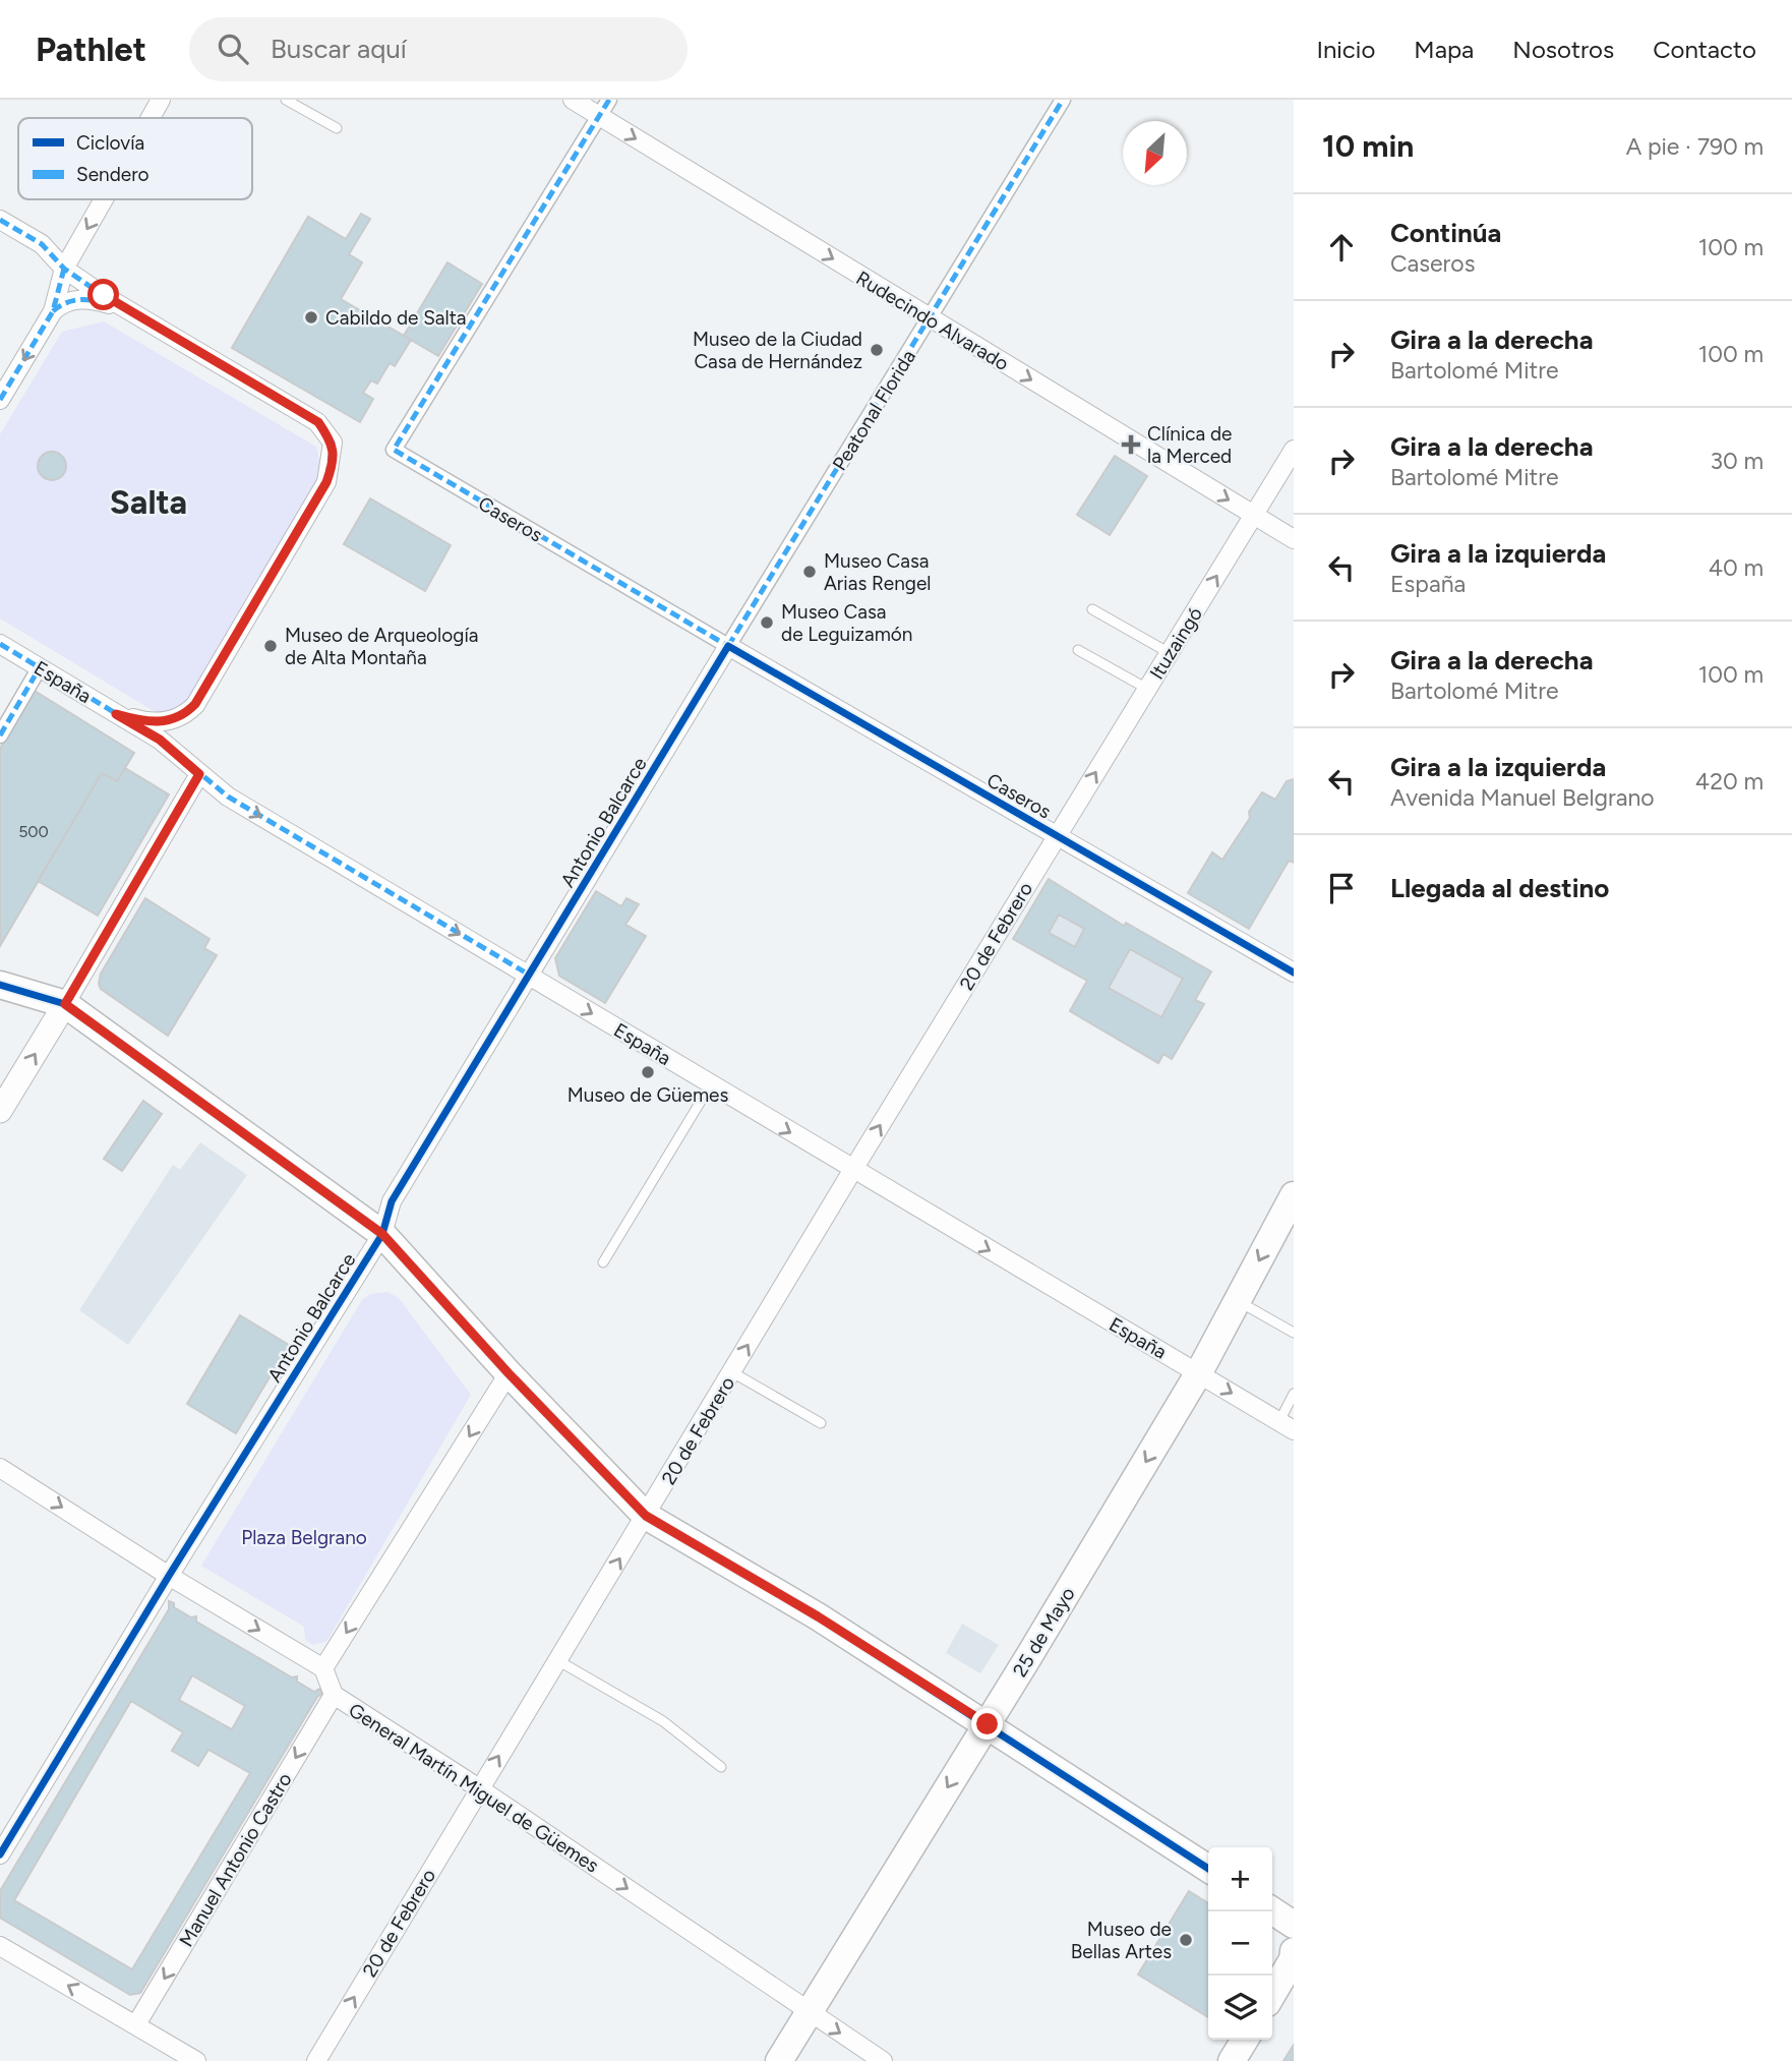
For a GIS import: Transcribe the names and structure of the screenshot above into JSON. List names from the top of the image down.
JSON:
{
  "streets": {
    "main road": ["25 de Mayo"],
    "street": [
      "Rudecindo Alvarado",
      "Peatonal Florida",
      "Caseros",
      "Ituzaingó",
      "España",
      "Antonio Balcarce",
      "20 de Febrero",
      "General Martín Miguel de Güemes",
      "Manuel Antonio Castro"
    ]
  },
  "crossings": [
    ["Rudecindo Alvarado", "Peatonal Florida"],
    ["Rudecindo Alvarado", "Caseros"],
    ["Rudecindo Alvarado", "Ituzaingó"],
    ["Peatonal Florida", "Caseros"],
    ["Peatonal Florida", "Antonio Balcarce"],
    ["Caseros", "Ituzaingó"],
    ["Caseros", "Antonio Balcarce"],
    ["Caseros", "20 de Febrero"],
    ["Ituzaingó", "20 de Febrero"],
    ["España", "Antonio Balcarce"],
    ["España", "20 de Febrero"],
    ["España", "25 de Mayo"],
    ["20 de Febrero", "General Martín Miguel de Güemes"],
    ["25 de Mayo", "General Martín Miguel de Güemes"],
    ["General Martín Miguel de Güemes", "Manuel Antonio Castro"]
  ],
  "one_way": [
    "Rudecindo Alvarado",
    "Ituzaingó",
    "España",
    "20 de Febrero",
    "25 de Mayo",
    "General Martín Miguel de Güemes",
    "Manuel Antonio Castro"
  ],
  "districts": ["Salta"],
  "parks": ["Plaza Belgrano"],
  "places": {
    "other": [
      "Cabildo de Salta",
      "Museo de la Ciudad Casa de Hernández",
      "Museo Casa Arias Rengel",
      "Museo Casa de Leguizamón",
      "Museo de Arqueología de Alta Montaña",
      "Museo de Güemes",
      "Museo de Bellas Artes"
    ],
    "health": ["Clínica de la Merced"]
  },
  "house_numbers": ["500"],
  "legend": ["Ciclovía", "Sendero"],
  "north": "bottom left",
  "page": {
    "header": "Pathlet",
    "search": "Buscar aquí",
    "nav": [
      "Inicio",
      "Mapa",
      "Nosotros",
      "Contacto"
    ],
    "heading": ["10 min", "A pie · 790 m"],
    "list": [
      ["Continúa", "Caseros", "100 m"],
      ["Gira a la derecha", "Bartolomé Mitre", "100 m"],
      ["Gira a la derecha", "Bartolomé Mitre", "30 m"],
      ["Gira a la izquierda", "España", "40 m"],
      ["Gira a la derecha", "Bartolomé Mitre", "100 m"],
      ["Gira a la izquierda", "Avenida Manuel Belgrano", "420 m"],
      "Llegada al destino"
    ],
    "map_buttons": ["+", "−"]
  }
}
